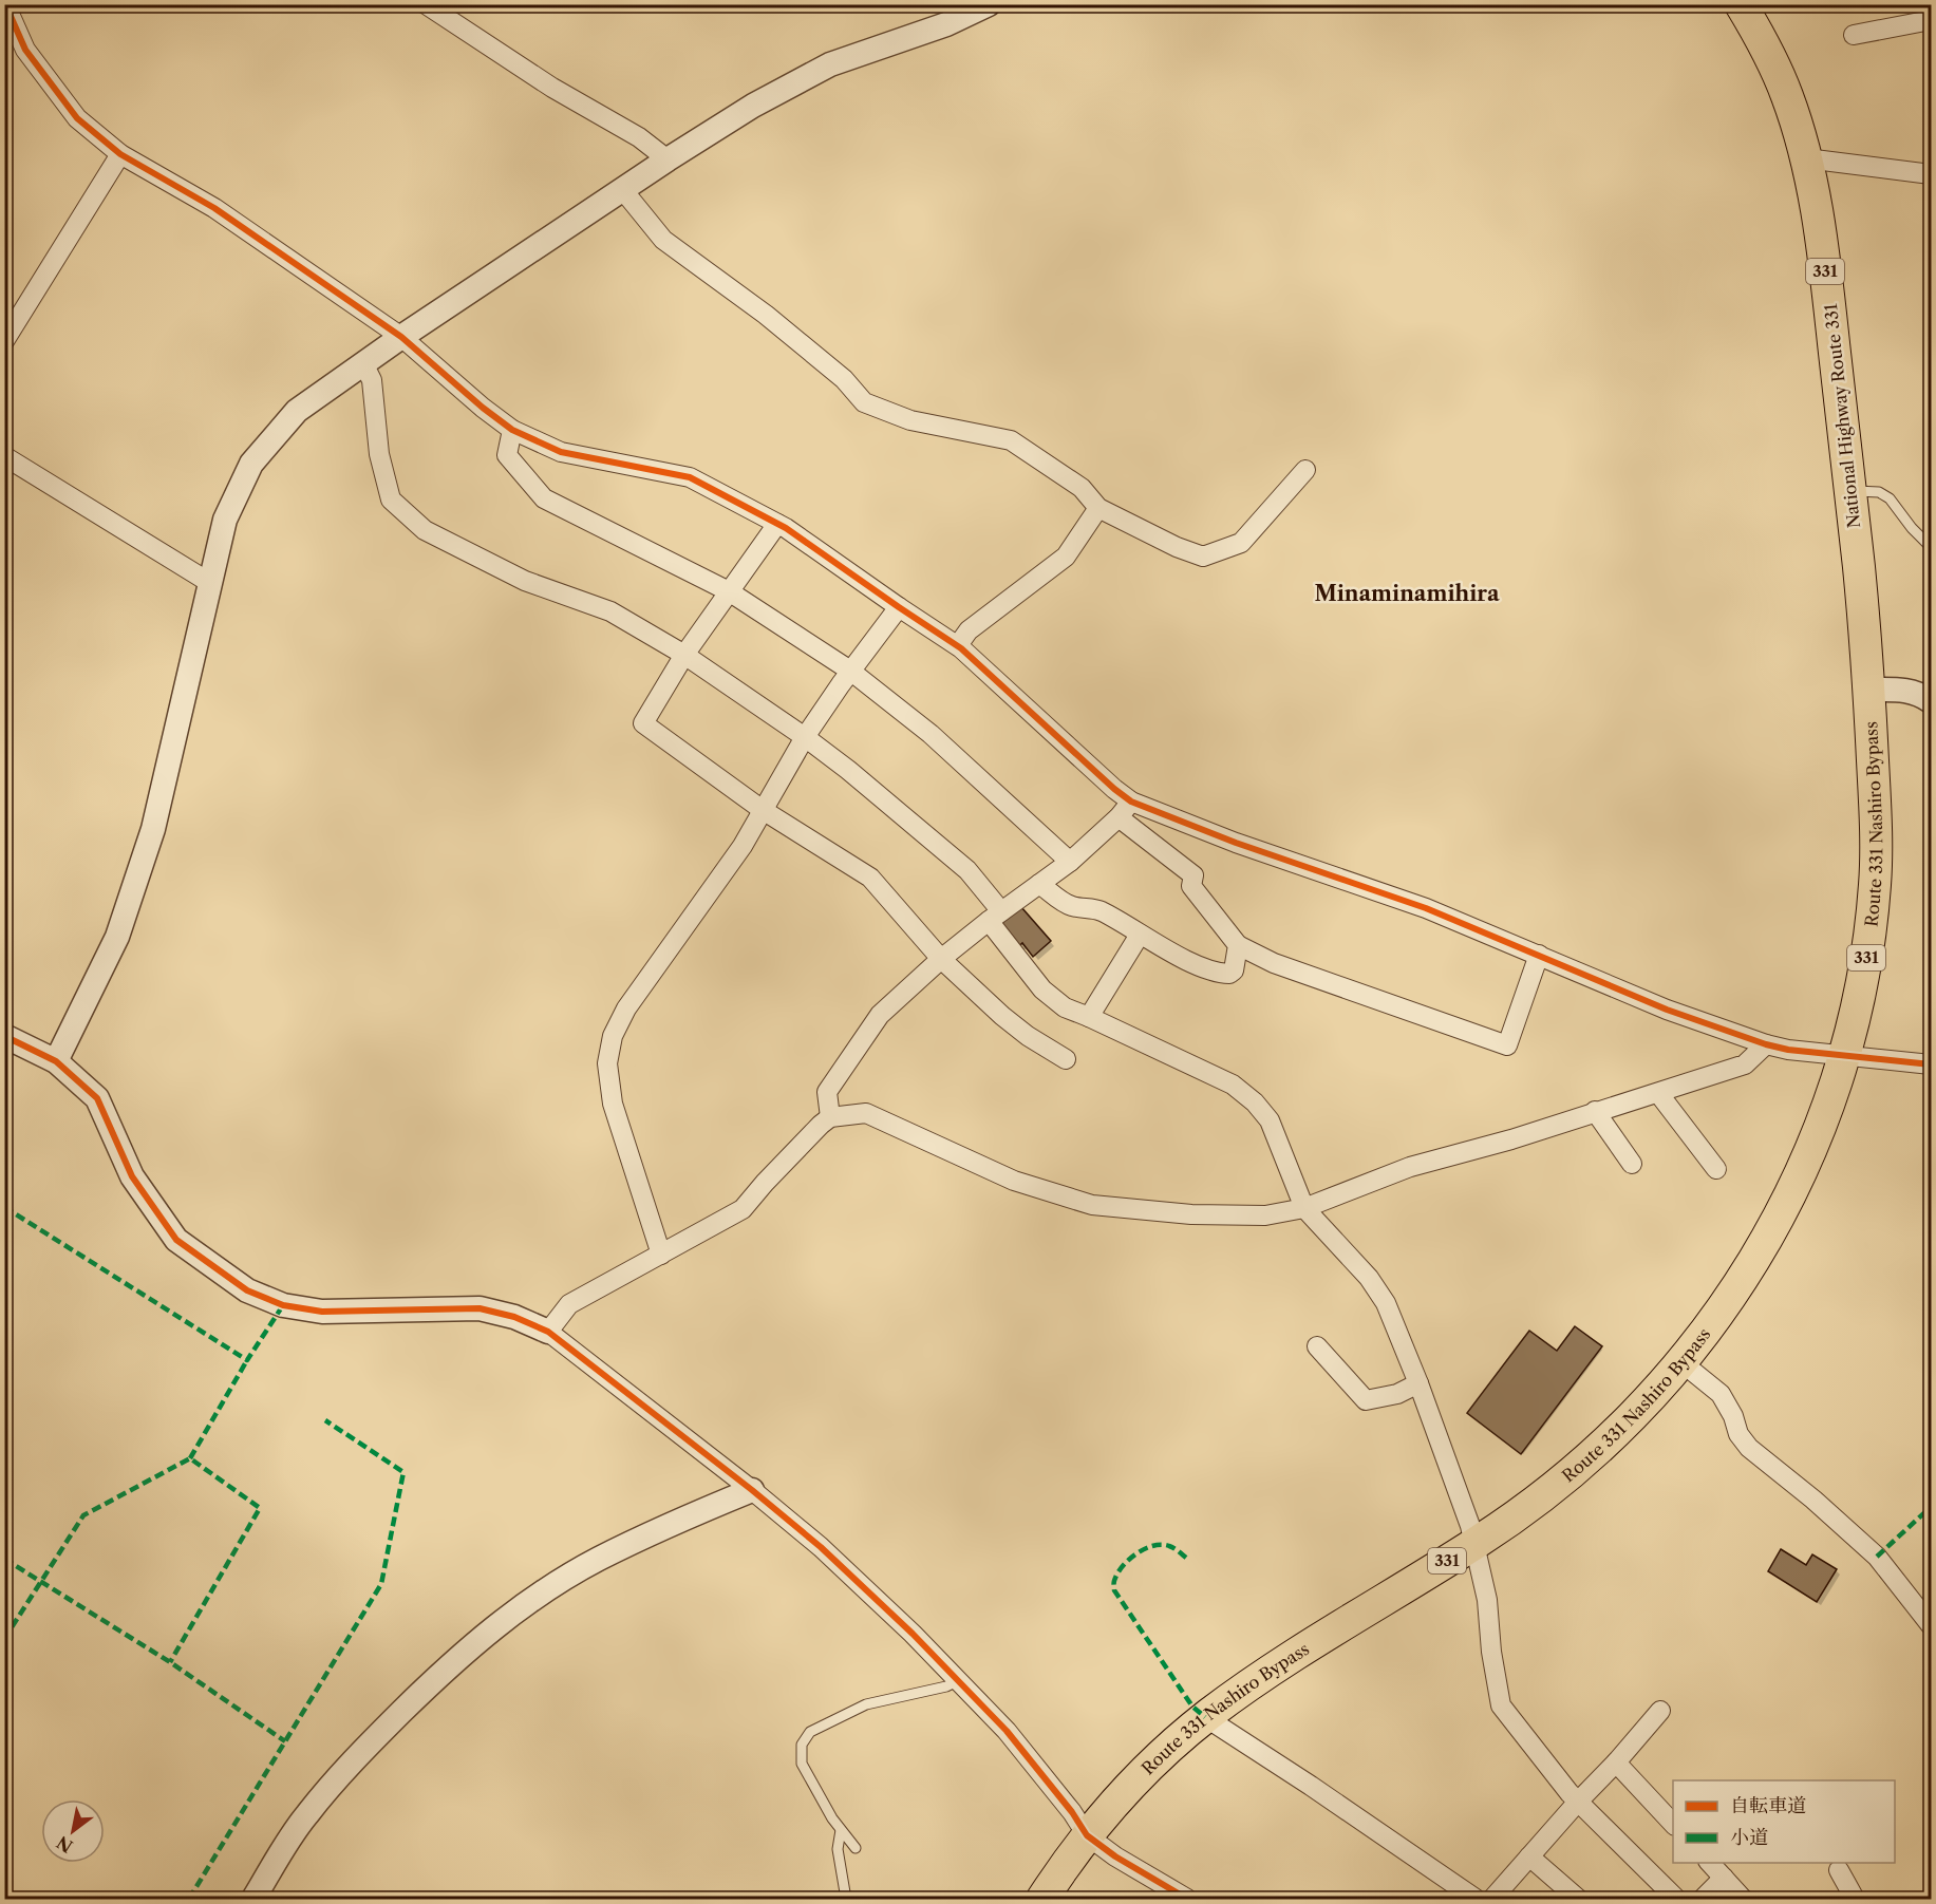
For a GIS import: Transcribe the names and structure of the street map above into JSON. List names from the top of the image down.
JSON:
{
  "streets": {
    "highway": ["331", "National Highway Route 331", "Route 331 Nashiro Bypass"]
  },
  "crossings": [
    ["National Highway Route 331", "Route 331 Nashiro Bypass"]
  ],
  "districts": ["Minaminamihira"],
  "legend": ["自転車道", "小道"],
  "north": "bottom left"
}
